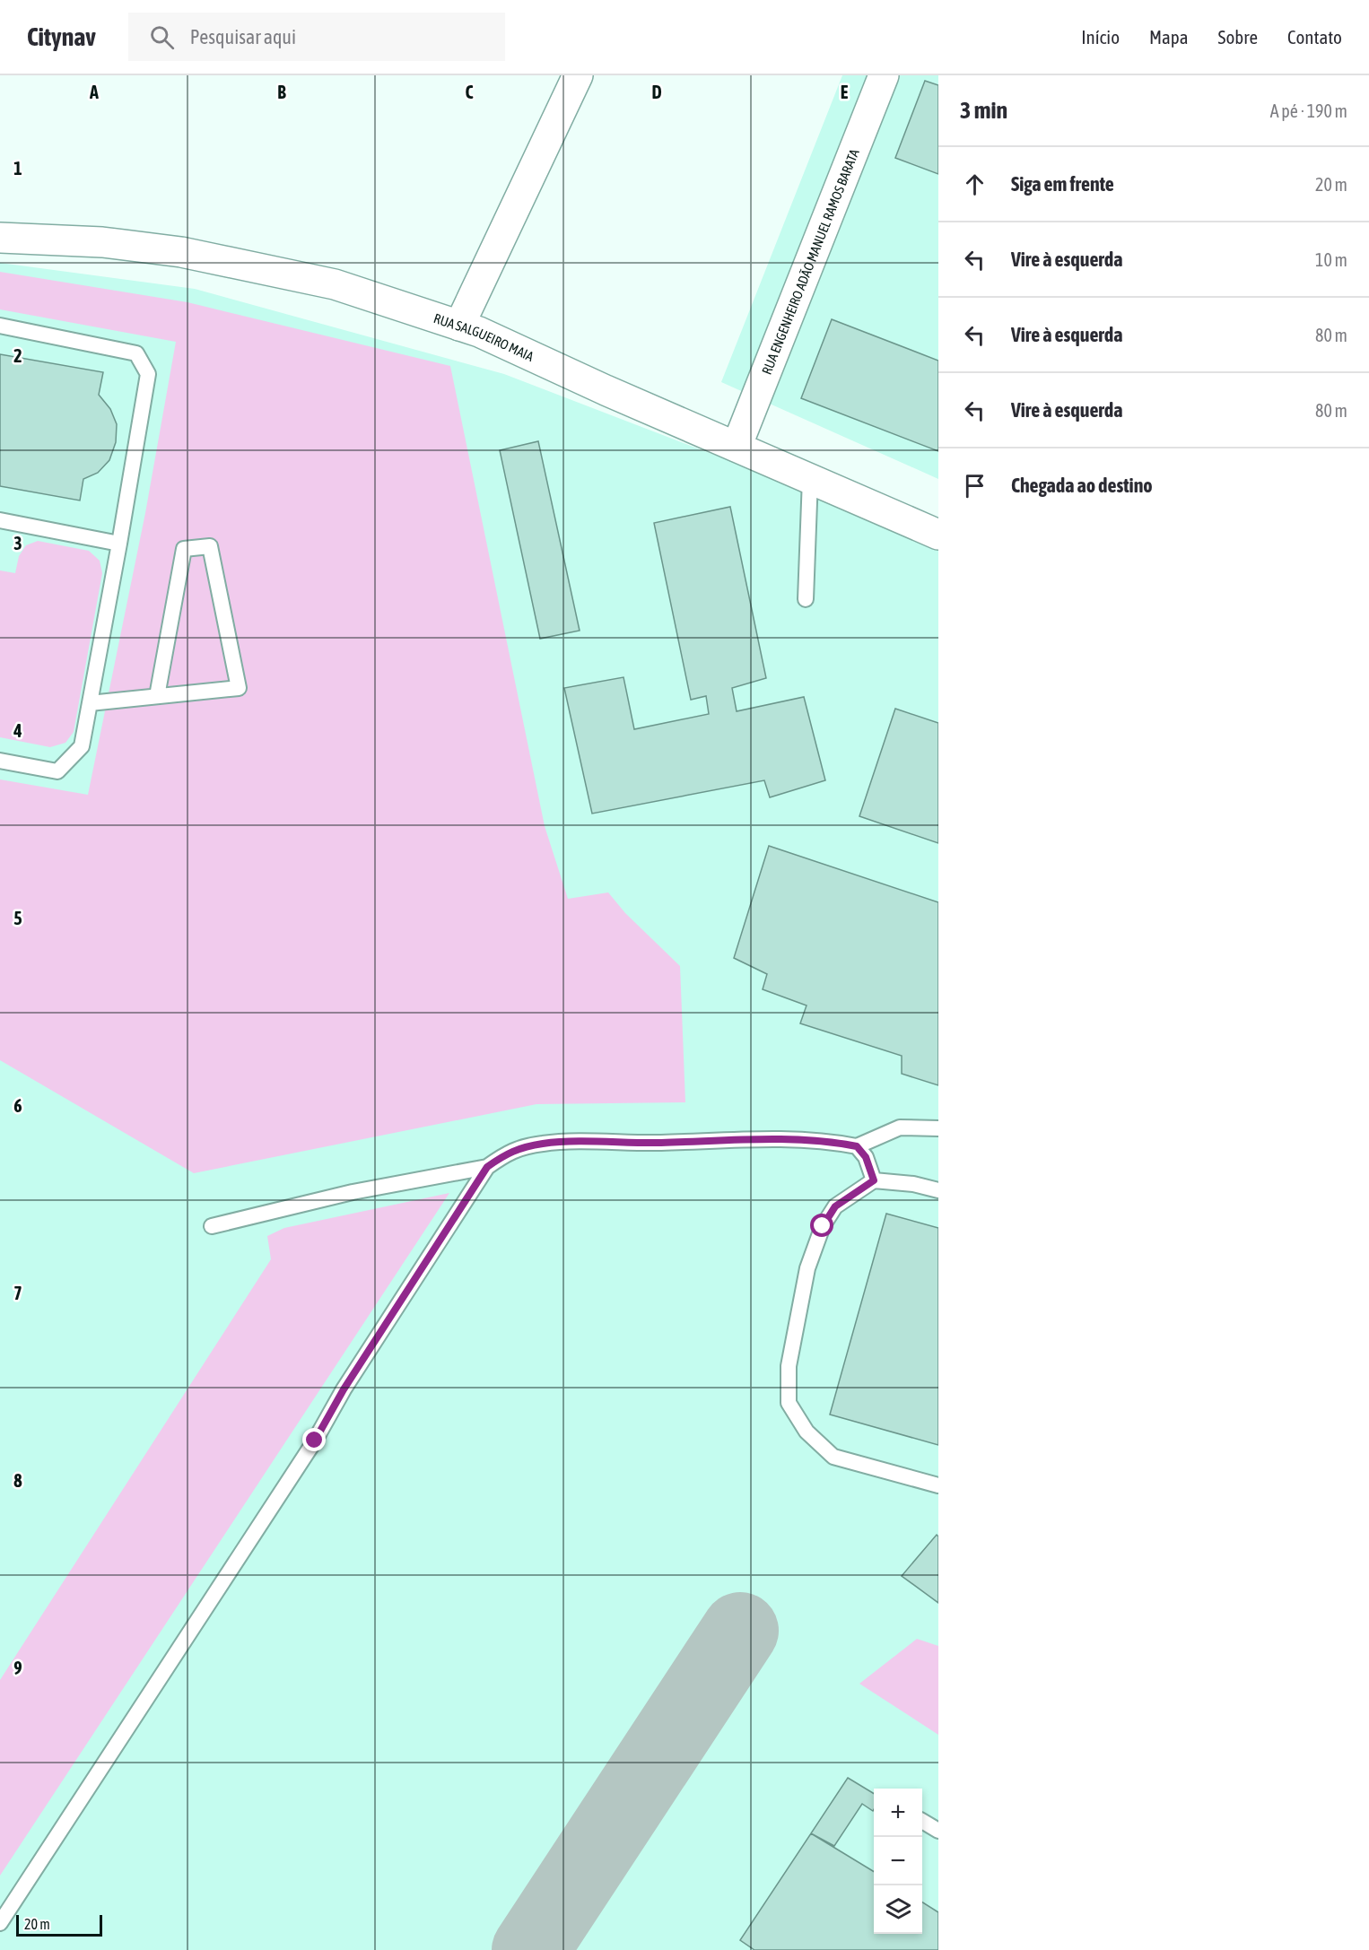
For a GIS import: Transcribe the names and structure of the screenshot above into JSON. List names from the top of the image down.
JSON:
{
  "streets": {
    "street": ["RUA ENGENHEIRO ADÃO MANUEL RAMOS BARATA", "RUA SALGUEIRO MAIA"]
  },
  "crossings": [
    ["RUA ENGENHEIRO ADÃO MANUEL RAMOS BARATA", "RUA SALGUEIRO MAIA"]
  ],
  "scale_bar": "20 m",
  "page": {
    "header": "Citynav",
    "search": "Pesquisar aqui",
    "nav": [
      "Início",
      "Mapa",
      "Sobre",
      "Contato"
    ],
    "heading": ["3 min", "A pé · 190 m"],
    "list": [
      ["Siga em frente", "20 m"],
      ["Vire à esquerda", "10 m"],
      ["Vire à esquerda", "80 m"],
      ["Vire à esquerda", "80 m"],
      "Chegada ao destino"
    ],
    "map_buttons": ["+", "−"],
    "scale": "20 m"
  },
  "grid": {
    "columns": [
      "A",
      "B",
      "C",
      "D",
      "E"
    ],
    "rows": [
      "1",
      "2",
      "3",
      "4",
      "5",
      "6",
      "7",
      "8",
      "9"
    ]
  }
}
